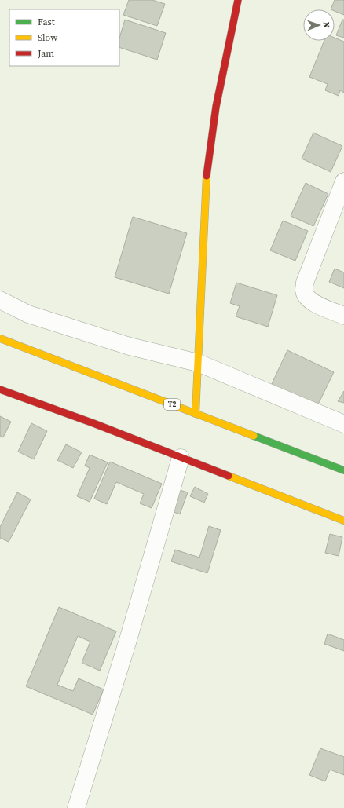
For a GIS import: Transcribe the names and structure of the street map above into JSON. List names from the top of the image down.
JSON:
{
  "streets": {
    "main road": ["T2"]
  },
  "legend": ["Fast", "Slow", "Jam"],
  "north": "right"
}
